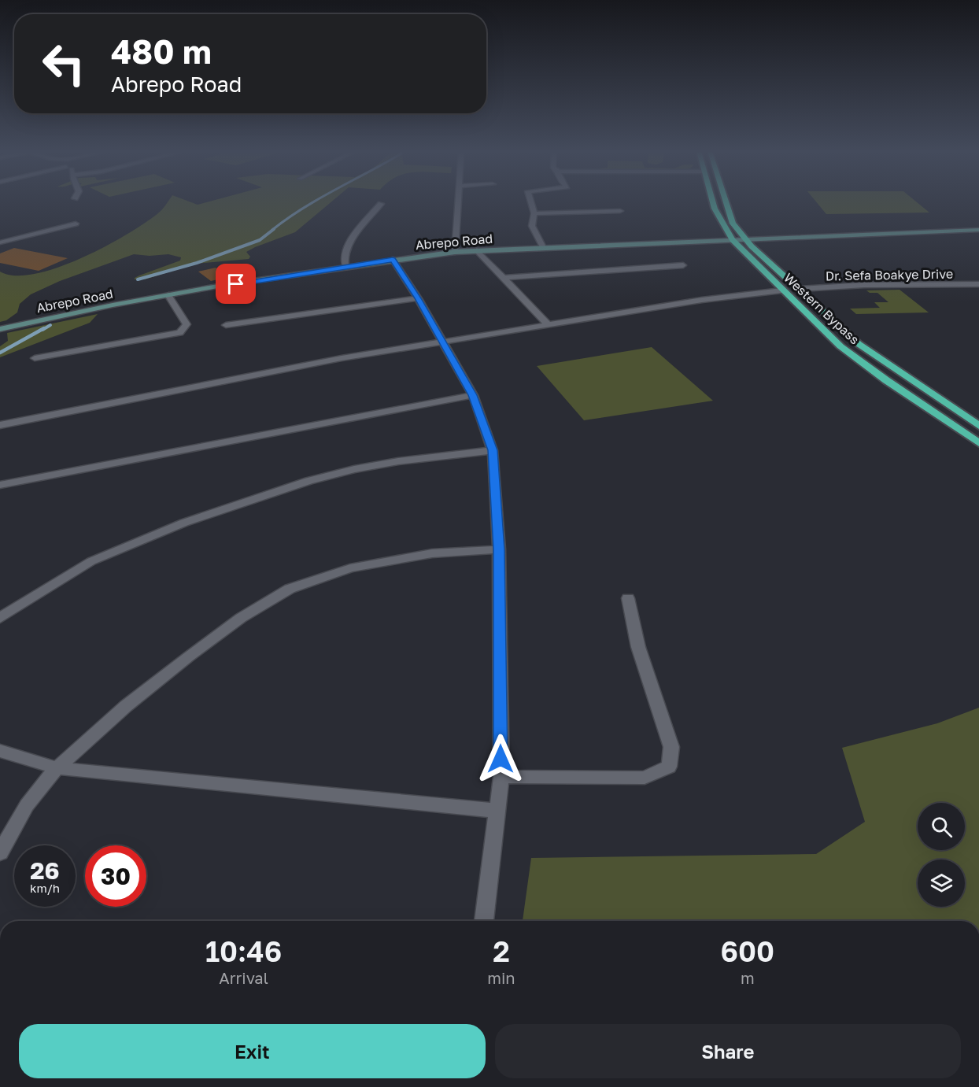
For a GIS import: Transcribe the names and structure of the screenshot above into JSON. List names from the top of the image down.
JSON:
{
  "streets": {
    "highway": ["Western Bypass"],
    "main road": ["Abrepo Road"],
    "street": ["Dr. Sefa Boakye Drive"]
  },
  "crossings": [
    ["Abrepo Road", "Western Bypass"],
    ["Dr. Sefa Boakye Drive", "Western Bypass"]
  ],
  "page": {
    "turn": ["480 m", "Abrepo Road"],
    "speed": "26 km/h",
    "limit": "30",
    "eta": [
      "10:46",
      "Arrival",
      "2",
      "min",
      "600",
      "m"
    ],
    "buttons": ["Exit", "Share"]
  }
}
